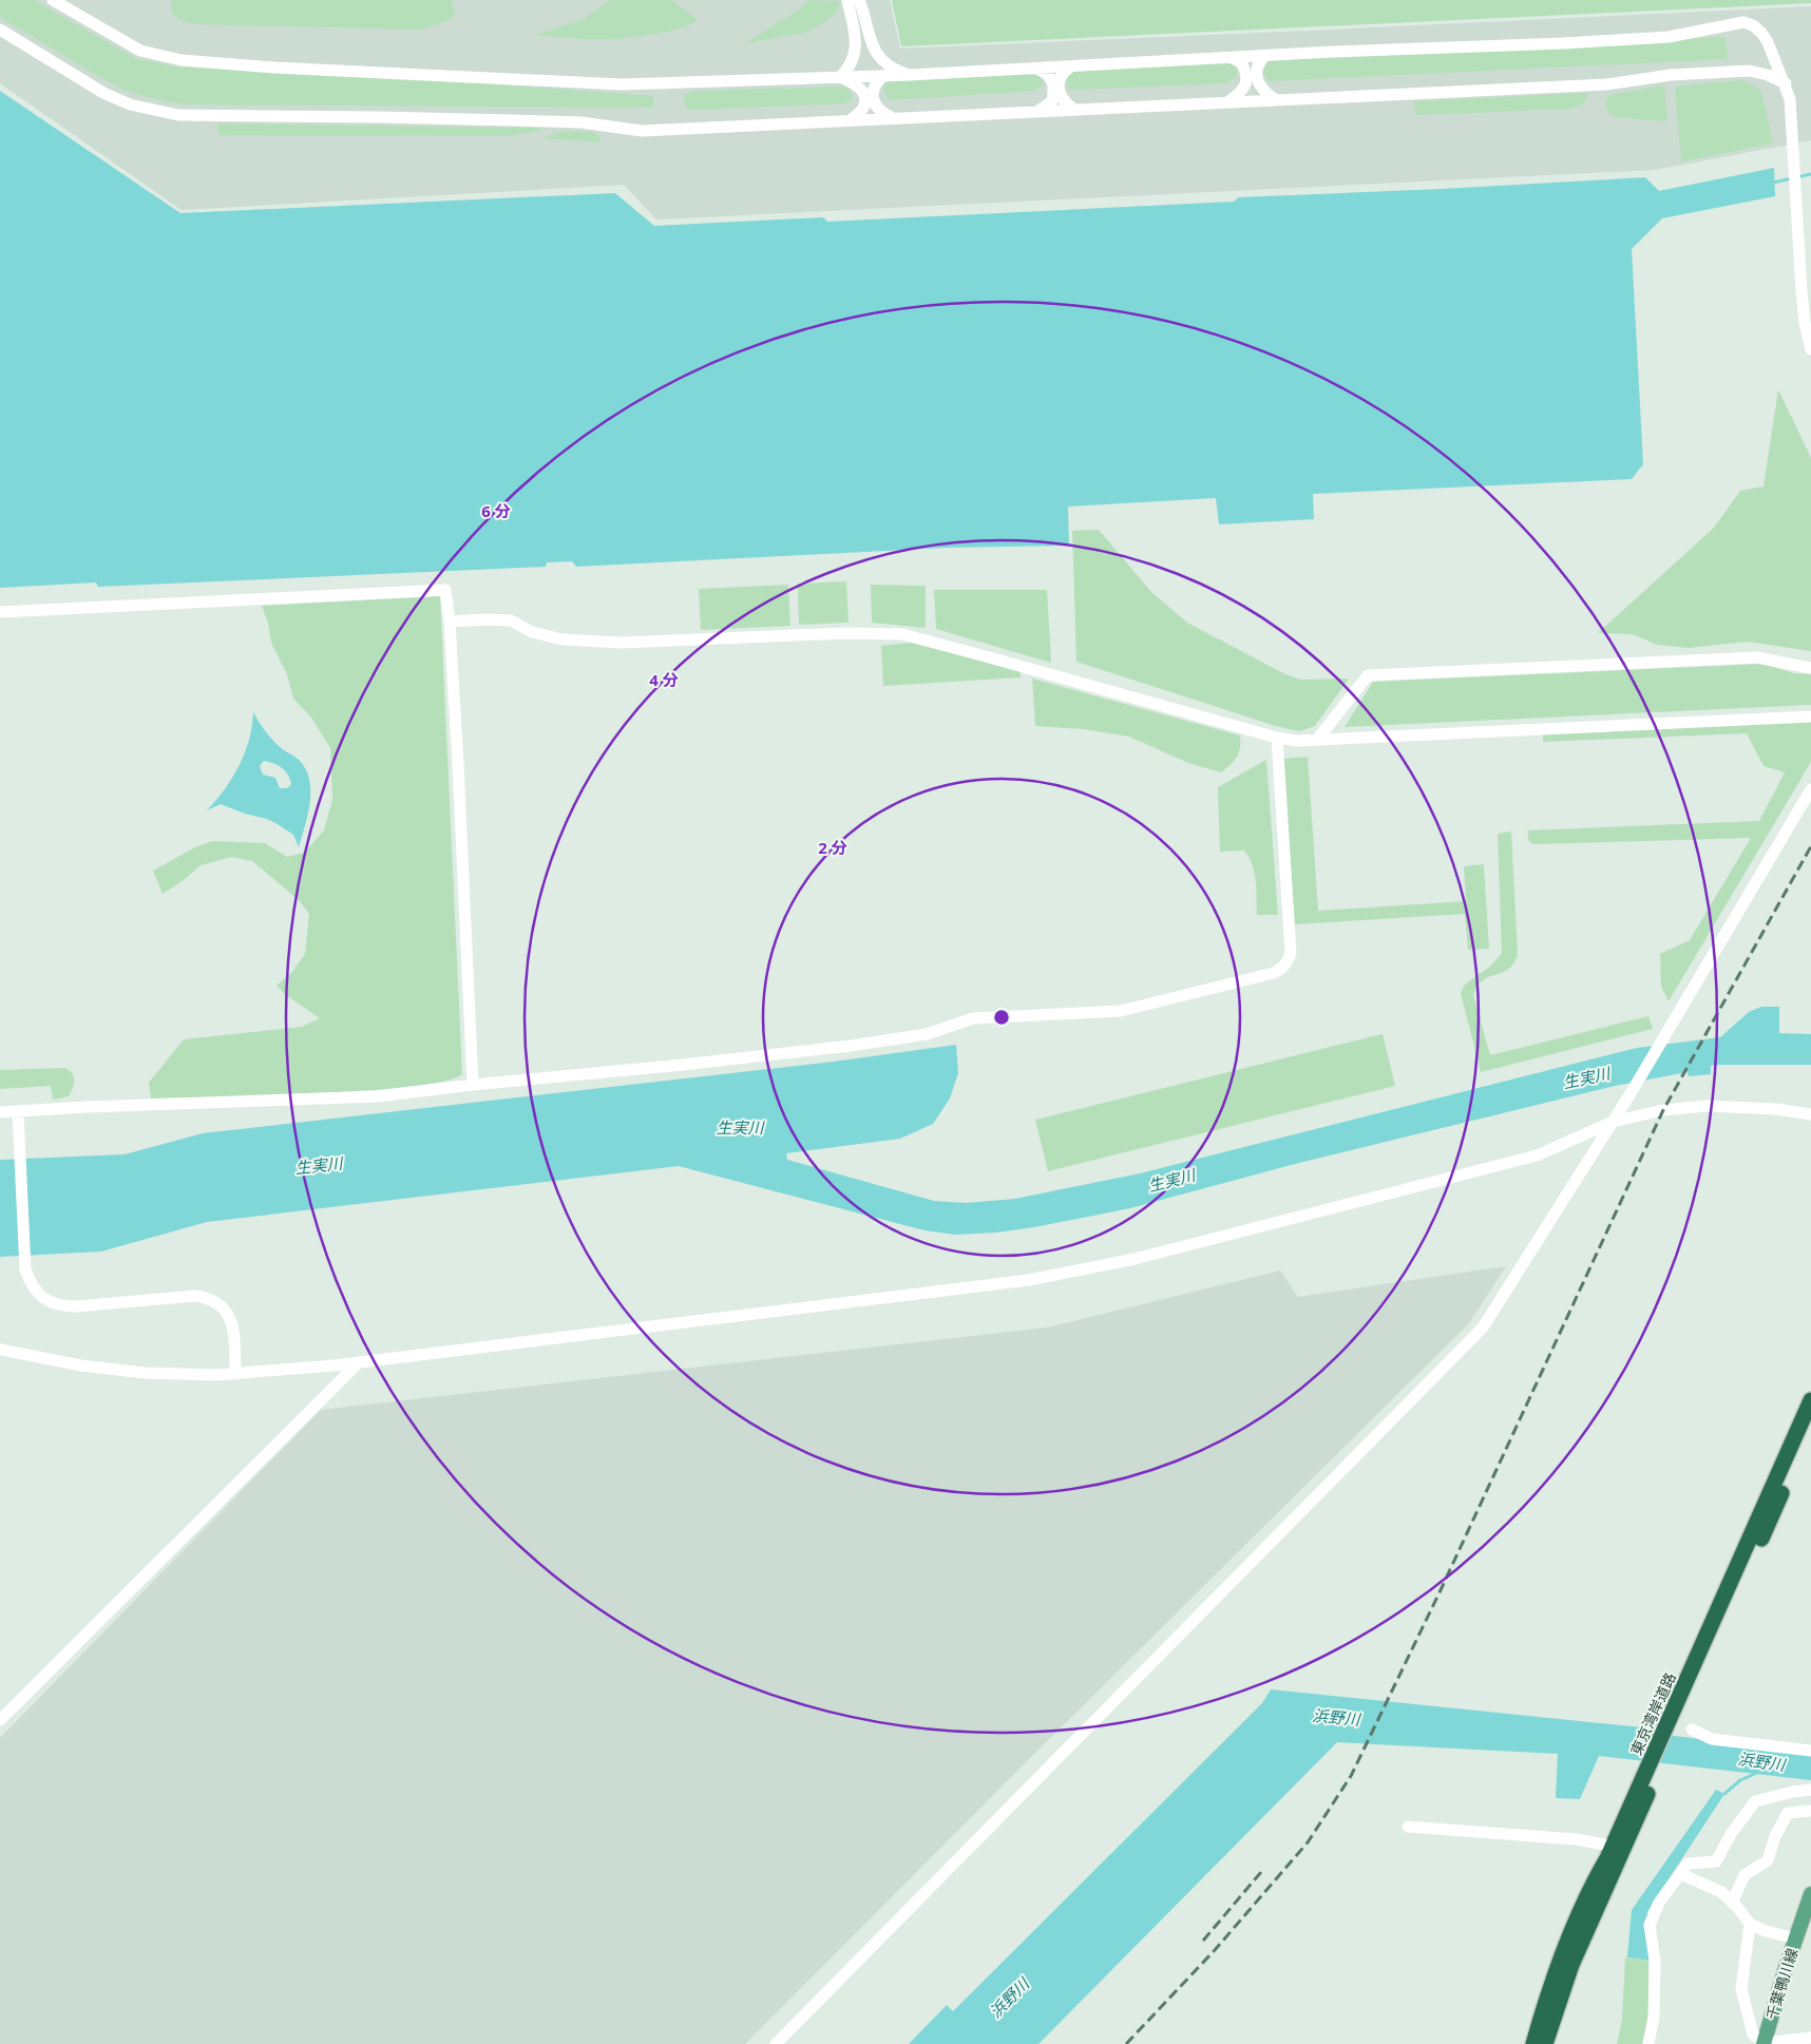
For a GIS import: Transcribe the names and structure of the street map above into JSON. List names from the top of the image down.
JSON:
{
  "streets": {
    "highway": ["東京湾岸道路"],
    "main road": ["千葉鴨川線"]
  },
  "water": ["生実川", "浜野川"],
  "rings": ["6 分", "4 分", "2 分"]
}
